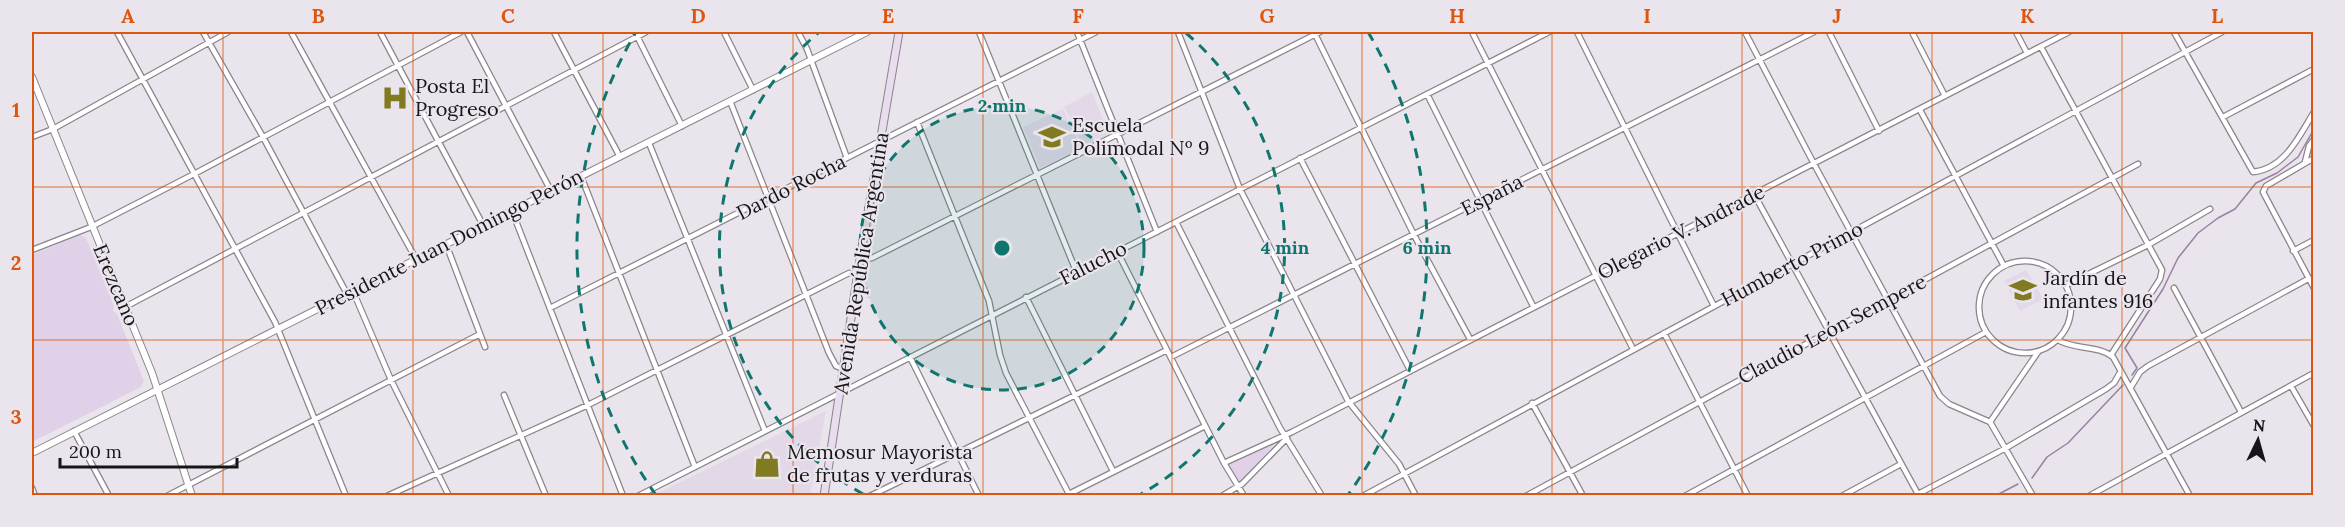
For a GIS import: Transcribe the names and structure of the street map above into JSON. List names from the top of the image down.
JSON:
{
  "streets": {
    "main road": ["Avenida República Argentina"],
    "street": [
      "Dardo Rocha",
      "España",
      "Olegario V. Andrade",
      "Presidente Juan Domingo Perón",
      "Falucho",
      "Humberto Primo",
      "Erezcano",
      "Claudio León Sempere"
    ]
  },
  "crossings": [
    ["Dardo Rocha", "Avenida República Argentina"],
    ["Presidente Juan Domingo Perón", "Erezcano"],
    ["Avenida República Argentina", "Falucho"]
  ],
  "places": {
    "hospital": ["Posta El Progreso"],
    "school or university": ["Escuela Polimodal Nº 9", "Jardín de infantes 916"],
    "shop": ["Memosur Mayorista de frutas y verduras"]
  },
  "scale_bar": "200 m",
  "north": "top",
  "grid": {
    "columns": [
      "A",
      "B",
      "C",
      "D",
      "E",
      "F",
      "G",
      "H",
      "I",
      "J",
      "K",
      "L"
    ],
    "rows": ["1", "2", "3"]
  },
  "rings": ["2 min", "4 min", "6 min"]
}
